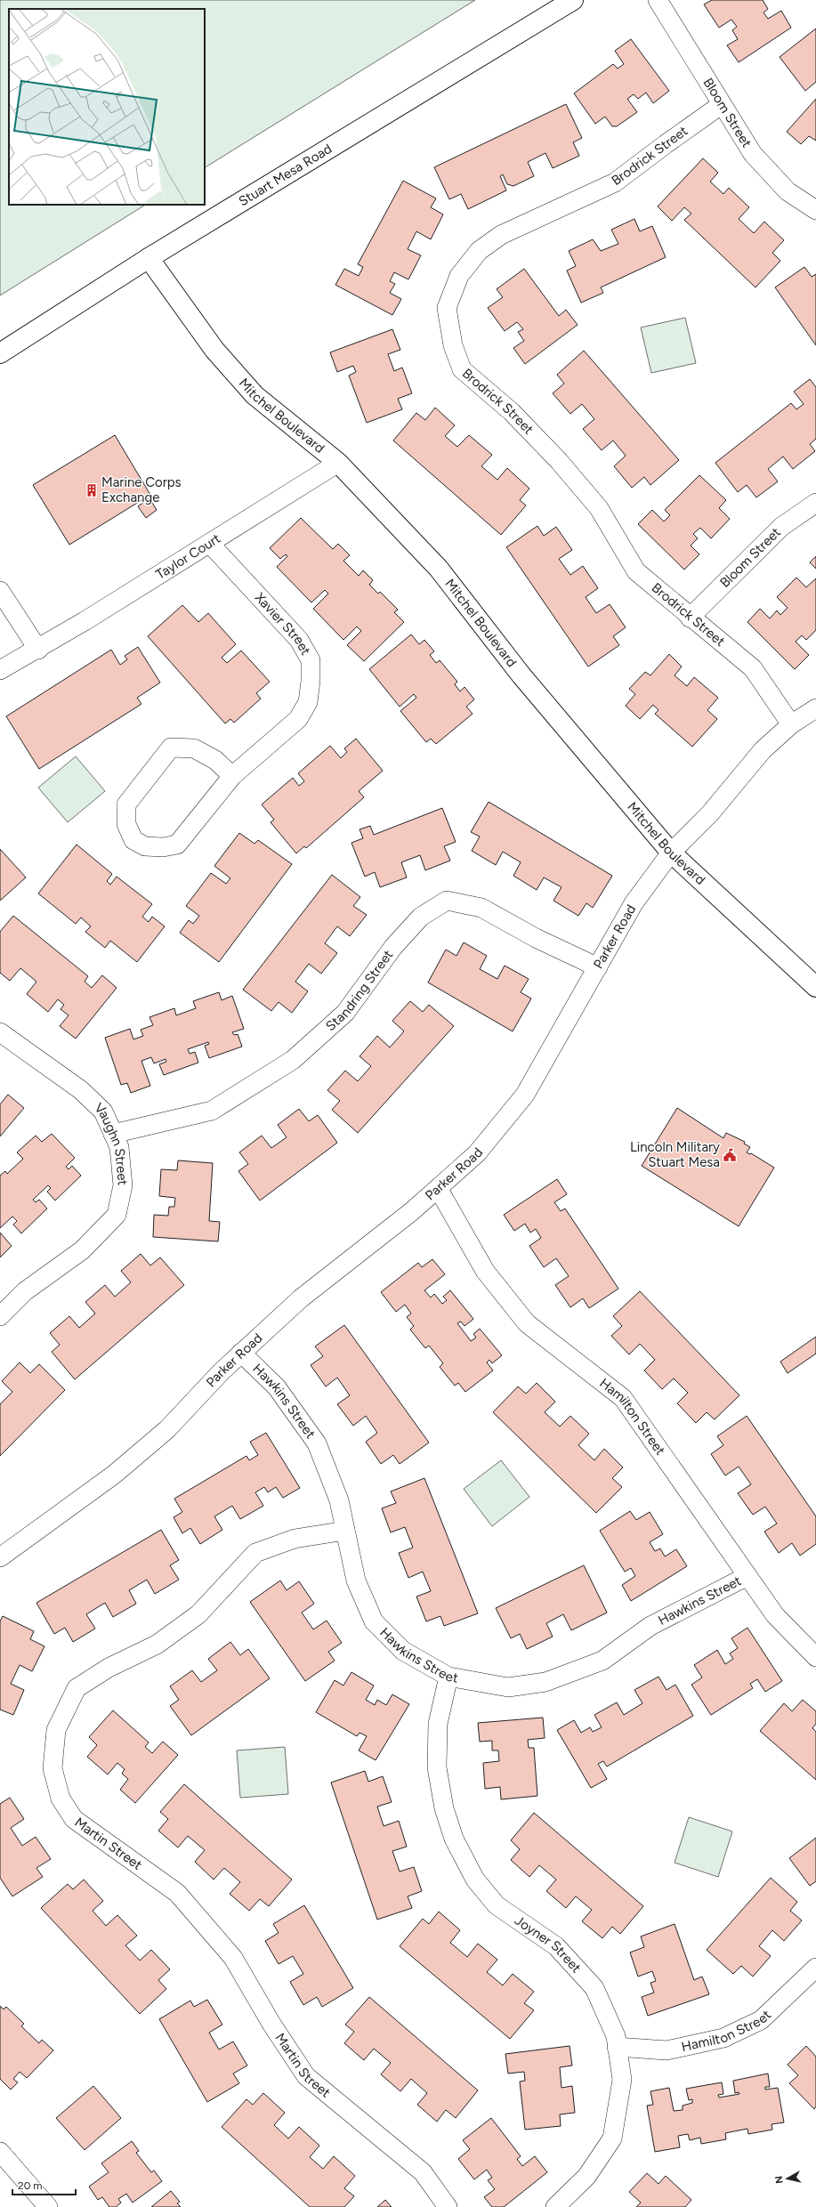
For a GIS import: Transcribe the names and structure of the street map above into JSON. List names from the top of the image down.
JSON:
{
  "streets": {
    "street": [
      "Bloom Street",
      "Brodrick Street",
      "Stuart Mesa Road",
      "Mitchel Boulevard",
      "Taylor Court",
      "Xavier Street",
      "Parker Road",
      "Standring Street",
      "Vaughn Street",
      "Hawkins Street",
      "Hamilton Street",
      "Martin Street",
      "Joyner Street"
    ]
  },
  "crossings": [
    ["Bloom Street", "Brodrick Street"],
    ["Brodrick Street", "Parker Road"],
    ["Stuart Mesa Road", "Mitchel Boulevard"],
    ["Mitchel Boulevard", "Taylor Court"],
    ["Mitchel Boulevard", "Parker Road"],
    ["Taylor Court", "Xavier Street"],
    ["Parker Road", "Standring Street"],
    ["Parker Road", "Hawkins Street"],
    ["Parker Road", "Hamilton Street"],
    ["Standring Street", "Vaughn Street"],
    ["Hawkins Street", "Hamilton Street"],
    ["Hawkins Street", "Martin Street"],
    ["Hawkins Street", "Joyner Street"],
    ["Hamilton Street", "Joyner Street"]
  ],
  "places": {
    "building": ["Marine Corps Exchange"],
    "public building": ["Lincoln Military Stuart Mesa"]
  },
  "scale_bar": "20 m",
  "north": "left"
}
